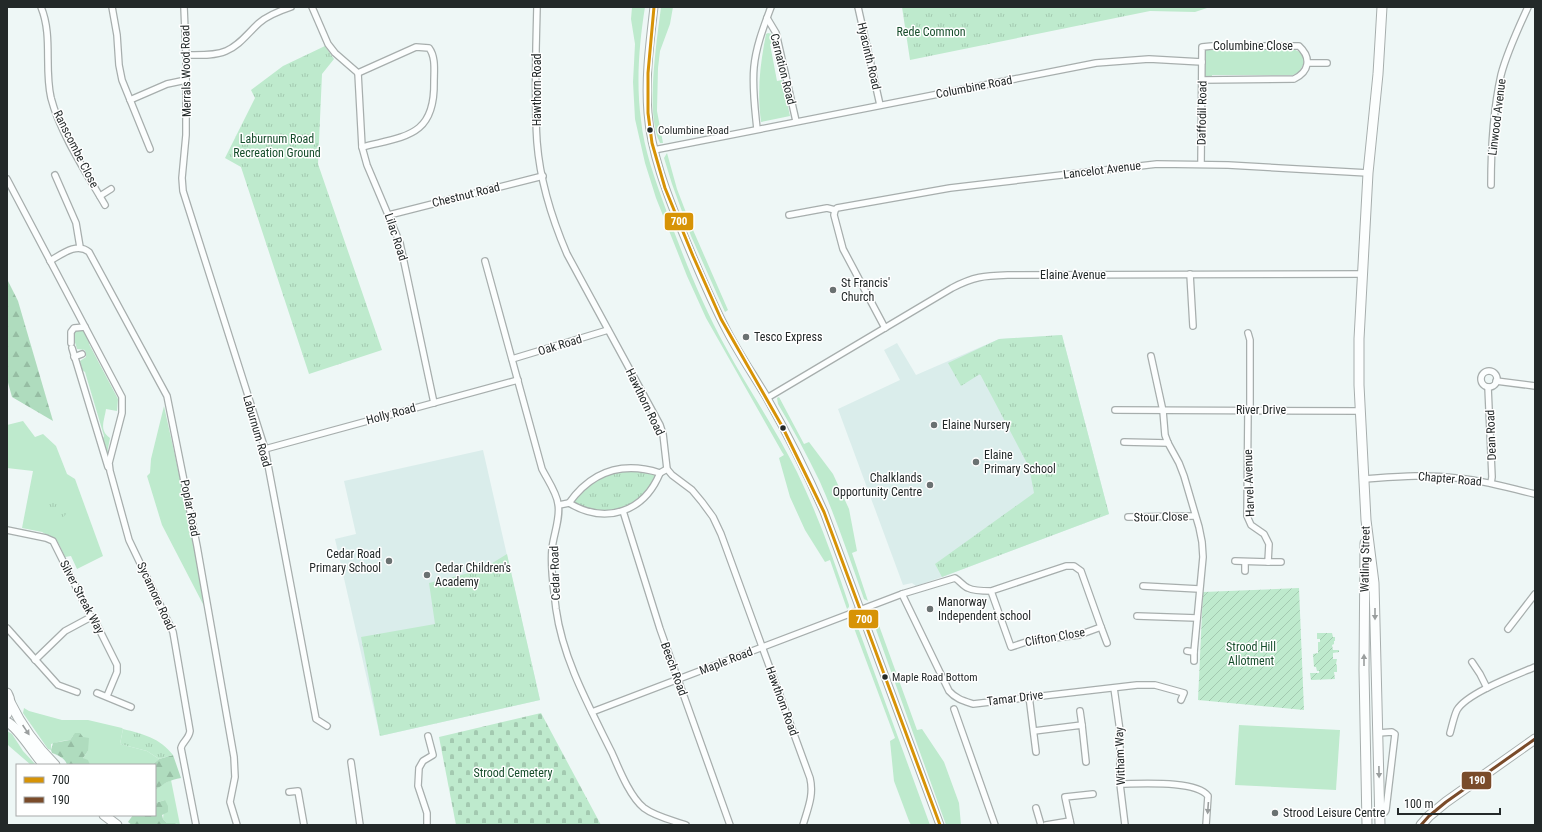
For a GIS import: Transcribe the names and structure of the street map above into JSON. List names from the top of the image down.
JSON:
{
  "streets": {
    "main road": ["Watling Street"],
    "street": [
      "Columbine Close",
      "Hyacinth Road",
      "Carnation Road",
      "Merrals Wood Road",
      "Columbine Road",
      "Hawthorn Road",
      "Daffodil Road",
      "Linwood Avenue",
      "Ranscombe Close",
      "Lancelot Avenue",
      "Chestnut Road",
      "Lilac Road",
      "Elaine Avenue",
      "Oak Road",
      "River Drive",
      "Holly Road",
      "Laburnum Road",
      "Dean Road",
      "Chapter Road",
      "Harvel Avenue",
      "Poplar Road",
      "Stour Close",
      "Cedar Road",
      "Sycamore Road",
      "Silver Streak Way",
      "Clifton Close",
      "Maple Road",
      "Beech Road",
      "Tamar Drive",
      "Witham Way"
    ]
  },
  "crossings": [
    ["Columbine Close", "Columbine Road"],
    ["Columbine Close", "Daffodil Road"],
    ["Hyacinth Road", "Columbine Road"],
    ["Carnation Road", "Columbine Road"],
    ["Merrals Wood Road", "Laburnum Road"],
    ["Columbine Road", "Daffodil Road"],
    ["Hawthorn Road", "Chestnut Road"],
    ["Hawthorn Road", "Oak Road"],
    ["Hawthorn Road", "Maple Road"],
    ["Daffodil Road", "Lancelot Avenue"],
    ["Chestnut Road", "Lilac Road"],
    ["Lilac Road", "Holly Road"],
    ["River Drive", "Harvel Avenue"],
    ["River Drive", "Stour Close"],
    ["Holly Road", "Laburnum Road"],
    ["Dean Road", "Chapter Road"],
    ["Cedar Road", "Maple Road"],
    ["Clifton Close", "Maple Road"],
    ["Clifton Close", "Tamar Drive"],
    ["Maple Road", "Beech Road"],
    ["Tamar Drive", "Witham Way"]
  ],
  "parks": [
    "Rede Common",
    "Laburnum Road Recreation Ground",
    "Strood Hill Allotment",
    "Strood Cemetery"
  ],
  "places": [
    "Columbine Road",
    "St Francis' Church",
    "Tesco Express",
    "Elaine Nursery",
    "Elaine Primary School",
    "Chalklands Opportunity Centre",
    "Cedar Road Primary School",
    "Cedar Children's Academy",
    "Manorway Independent school",
    "Maple Road Bottom",
    "Strood Leisure Centre"
  ],
  "lines": ["transit line 700", "transit line 190"],
  "legend": ["700", "190"],
  "scale_bar": "100 m"
}
